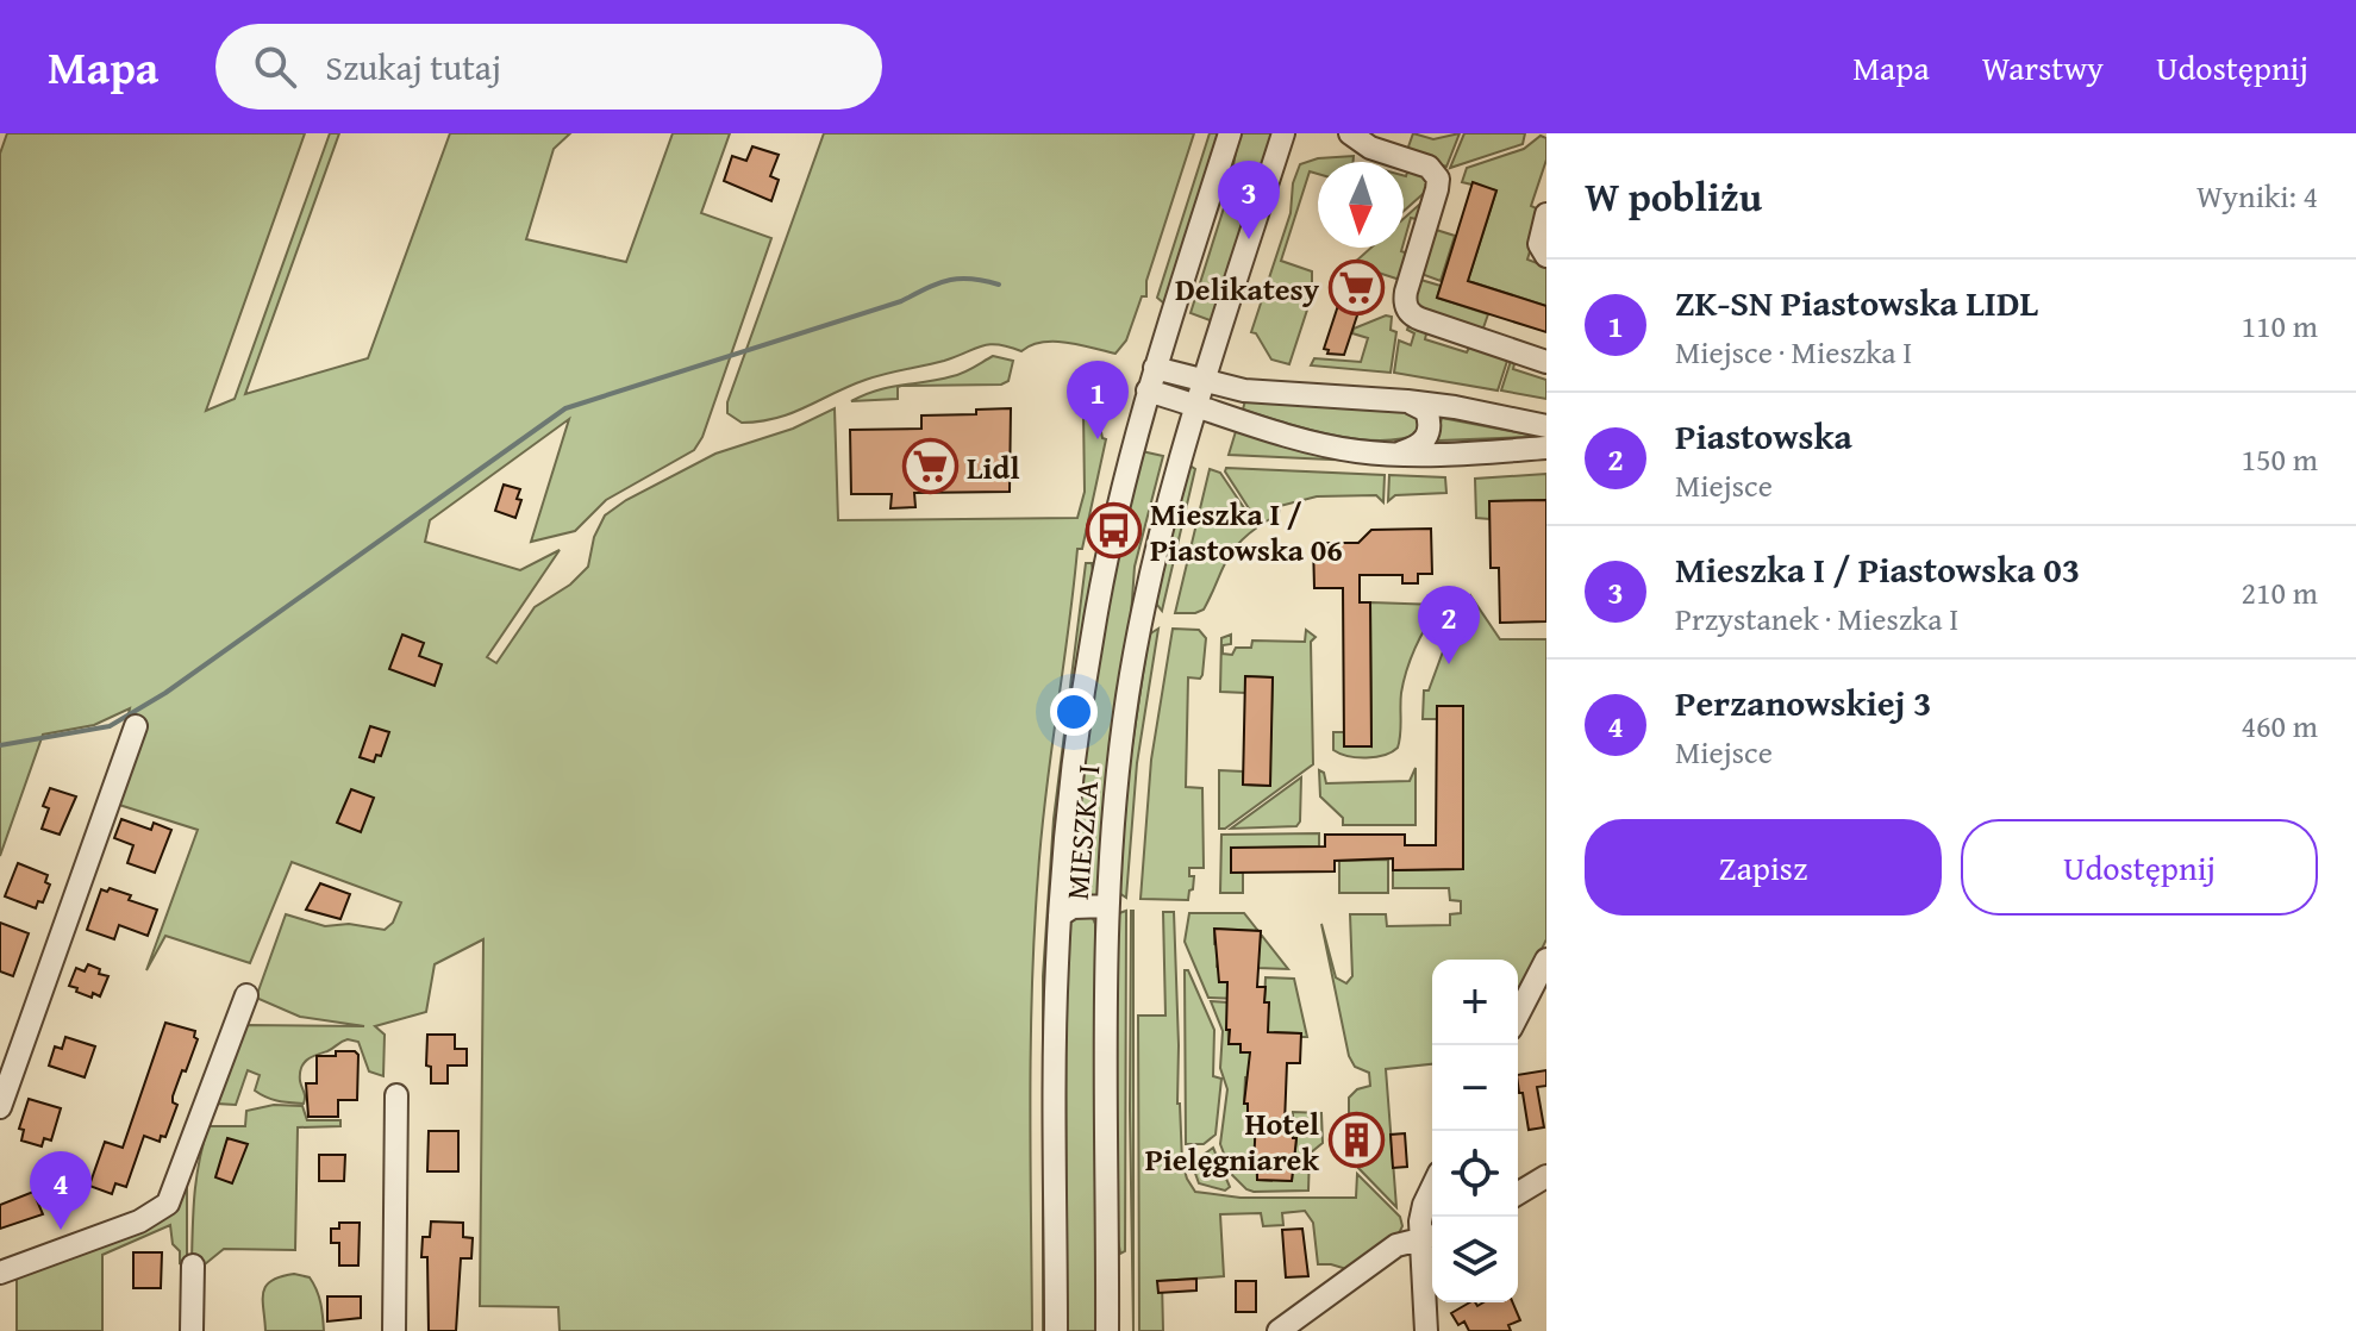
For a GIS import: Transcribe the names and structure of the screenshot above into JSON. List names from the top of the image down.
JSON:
{
  "streets": {
    "street": ["MIESZKA I"]
  },
  "places": {
    "supermarket": ["Delikatesy", "Lidl"],
    "bus stop": ["Mieszka I / Piastowska 06"],
    "building": ["Hotel Pielęgniarek"]
  },
  "north": "bottom",
  "page": {
    "header": "Mapa",
    "search": "Szukaj tutaj",
    "nav": ["Mapa", "Warstwy", "Udostępnij"],
    "heading": ["W pobliżu", "Wyniki: 4"],
    "pins": [
      "3",
      "1",
      "2",
      "4"
    ],
    "list": [
      {
        "mark": "1",
        "name": "ZK-SN Piastowska LIDL",
        "note": "Miejsce · Mieszka I",
        "value": "110 m"
      },
      {
        "mark": "2",
        "name": "Piastowska",
        "note": "Miejsce",
        "value": "150 m"
      },
      {
        "mark": "3",
        "name": "Mieszka I / Piastowska 03",
        "note": "Przystanek · Mieszka I",
        "value": "210 m"
      },
      {
        "mark": "4",
        "name": "Perzanowskiej 3",
        "note": "Miejsce",
        "value": "460 m"
      }
    ],
    "buttons": ["Zapisz", "Udostępnij"],
    "map_buttons": ["+", "−"]
  }
}
